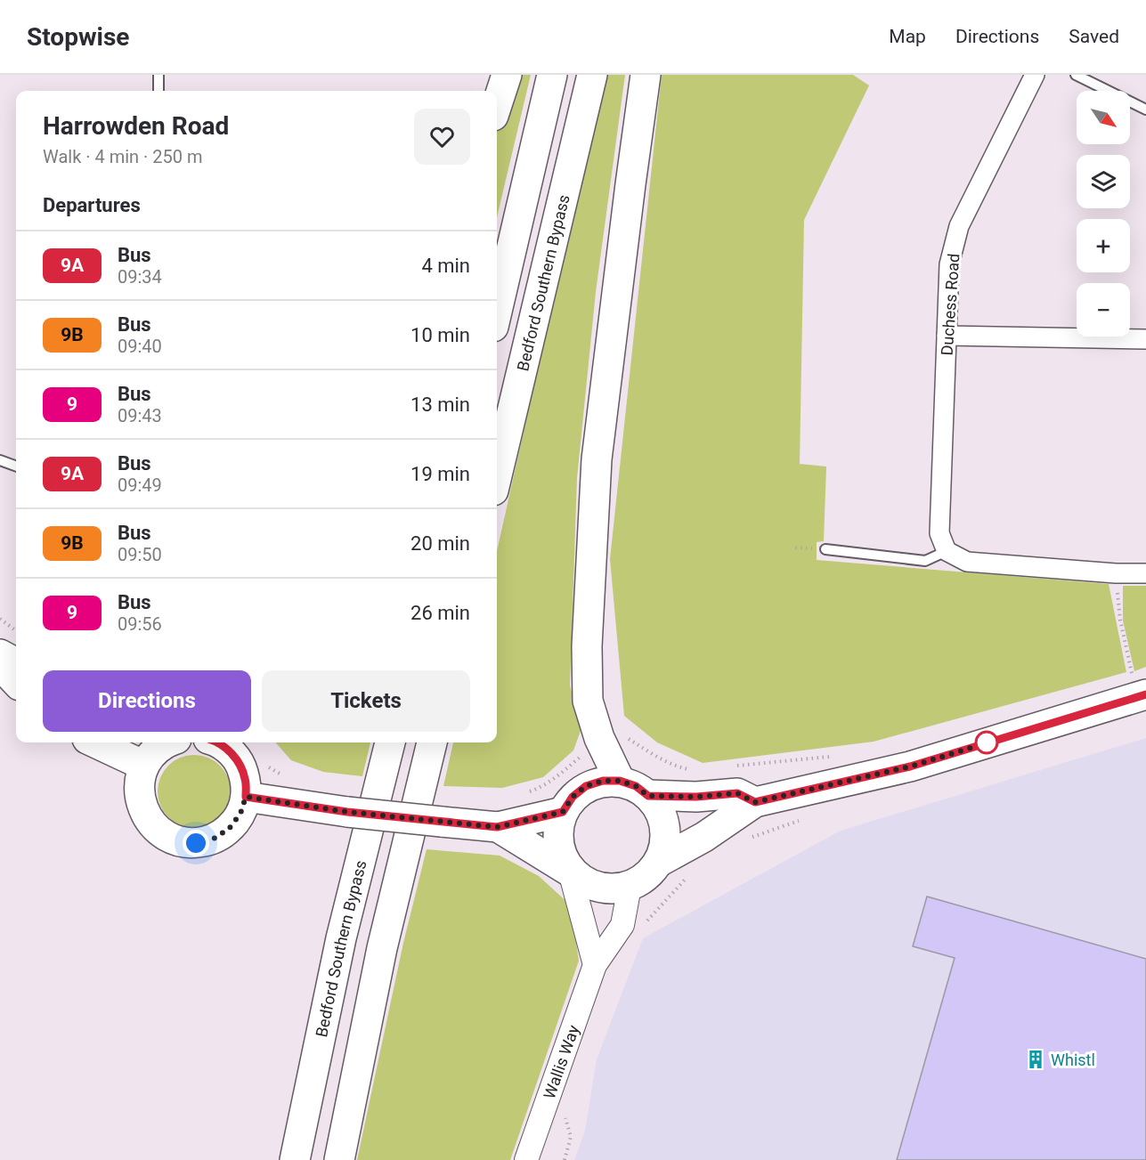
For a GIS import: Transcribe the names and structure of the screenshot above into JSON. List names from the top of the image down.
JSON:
{
  "streets": {
    "main road": ["Bedford Southern Bypass"],
    "street": ["Duchess Road", "Wallis Way"]
  },
  "places": {
    "building": ["Whistl"]
  },
  "lines": ["bus line 9A"],
  "north": "bottom right",
  "page": {
    "header": "Stopwise",
    "nav": ["Map", "Directions", "Saved"],
    "map_buttons": ["+", "−"],
    "heading": [
      ["Harrowden Road", "Walk · 4 min · 250 m"],
      "Departures"
    ],
    "list": [
      {
        "mark": "9A",
        "name": "Bus",
        "note": "09:34",
        "value": "4 min"
      },
      {
        "mark": "9B",
        "name": "Bus",
        "note": "09:40",
        "value": "10 min"
      },
      {
        "mark": "9",
        "name": "Bus",
        "note": "09:43",
        "value": "13 min"
      },
      {
        "mark": "9A",
        "name": "Bus",
        "note": "09:49",
        "value": "19 min"
      },
      {
        "mark": "9B",
        "name": "Bus",
        "note": "09:50",
        "value": "20 min"
      },
      {
        "mark": "9",
        "name": "Bus",
        "note": "09:56",
        "value": "26 min"
      }
    ],
    "buttons": ["Directions", "Tickets"]
  }
}
